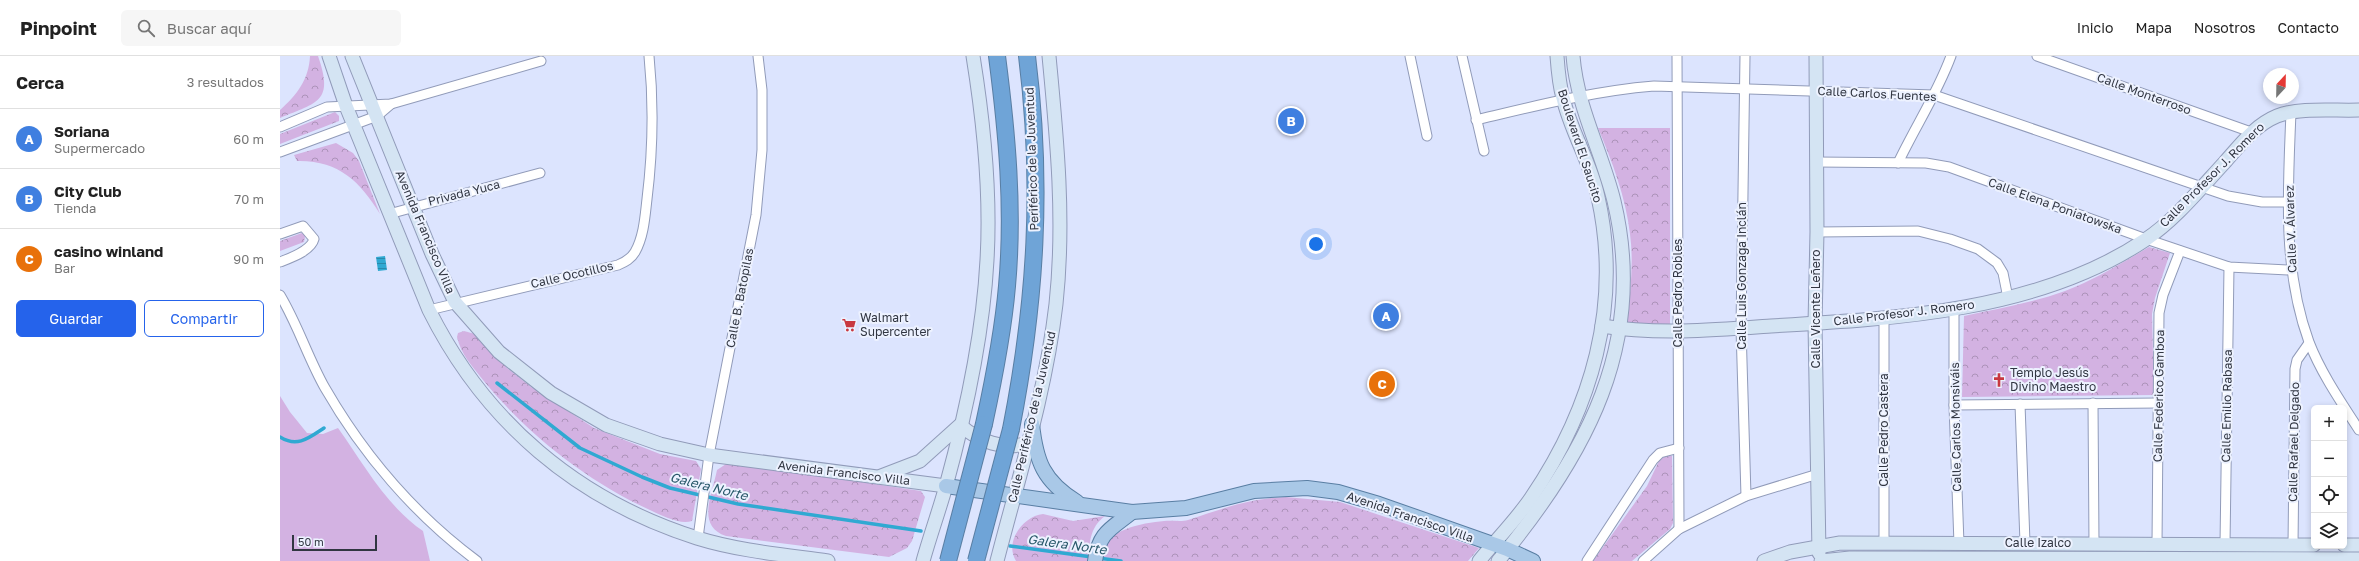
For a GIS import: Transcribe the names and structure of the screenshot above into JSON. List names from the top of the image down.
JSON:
{
  "streets": {
    "highway": ["Periférico de la Juventud"],
    "main road": [
      "Boulevard El Saucito",
      "Calle Profesor J. Romero",
      "Avenida Francisco Villa",
      "Calle Vicente Leñero",
      "Calle Periférico de la Juventud",
      "Calle Izalco"
    ],
    "street": [
      "Calle Carlos Fuentes",
      "Calle Monterroso",
      "Privada Yuca",
      "Calle Elena Poniatowska",
      "Calle V. Álvarez",
      "Calle Ocotillos",
      "Calle Luis Gonzaga Inclán",
      "Calle Pedro Robles",
      "Calle B. Batopilas",
      "Calle Federico Gamboa",
      "Calle Emilio Rabasa",
      "Calle Carlos Monsiváis",
      "Calle Pedro Castera",
      "Calle Rafael Delgado"
    ]
  },
  "crossings": [
    ["Calle Carlos Fuentes", "Boulevard El Saucito"],
    ["Calle Carlos Fuentes", "Calle Profesor J. Romero"],
    ["Calle Carlos Fuentes", "Calle V. Álvarez"],
    ["Calle Carlos Fuentes", "Calle Luis Gonzaga Inclán"],
    ["Calle Carlos Fuentes", "Calle Pedro Robles"],
    ["Calle Carlos Fuentes", "Calle Vicente Leñero"],
    ["Calle Monterroso", "Calle Profesor J. Romero"],
    ["Boulevard El Saucito", "Calle Profesor J. Romero"],
    ["Boulevard El Saucito", "Avenida Francisco Villa"],
    ["Calle Profesor J. Romero", "Calle Elena Poniatowska"],
    ["Calle Profesor J. Romero", "Calle V. Álvarez"],
    ["Calle Profesor J. Romero", "Calle Luis Gonzaga Inclán"],
    ["Calle Profesor J. Romero", "Calle Pedro Robles"],
    ["Calle Profesor J. Romero", "Calle Vicente Leñero"],
    ["Calle Profesor J. Romero", "Calle Carlos Monsiváis"],
    ["Calle Profesor J. Romero", "Calle Pedro Castera"],
    ["Privada Yuca", "Avenida Francisco Villa"],
    ["Calle Elena Poniatowska", "Calle V. Álvarez"],
    ["Calle Elena Poniatowska", "Calle Vicente Leñero"],
    ["Calle Elena Poniatowska", "Calle Federico Gamboa"],
    ["Calle Elena Poniatowska", "Calle Emilio Rabasa"],
    ["Calle V. Álvarez", "Calle Rafael Delgado"],
    ["Avenida Francisco Villa", "Calle Ocotillos"],
    ["Avenida Francisco Villa", "Calle B. Batopilas"],
    ["Avenida Francisco Villa", "Calle Periférico de la Juventud"],
    ["Calle Vicente Leñero", "Calle Izalco"],
    ["Calle Federico Gamboa", "Calle Izalco"],
    ["Calle Emilio Rabasa", "Calle Izalco"],
    ["Calle Carlos Monsiváis", "Calle Izalco"],
    ["Calle Pedro Castera", "Calle Izalco"],
    ["Calle Rafael Delgado", "Calle Izalco"]
  ],
  "water": ["Galera Norte"],
  "places": {
    "supermarket": ["Walmart Supercenter"],
    "church": ["Templo Jesús Divino Maestro"]
  },
  "scale_bar": "50 m",
  "north": "top",
  "page": {
    "header": "Pinpoint",
    "search": "Buscar aquí",
    "nav": [
      "Inicio",
      "Mapa",
      "Nosotros",
      "Contacto"
    ],
    "heading": ["Cerca", "3 resultados"],
    "pins": ["B", "A", "C"],
    "list": [
      {
        "mark": "A",
        "name": "Soriana",
        "note": "Supermercado",
        "value": "60 m"
      },
      {
        "mark": "B",
        "name": "City Club",
        "note": "Tienda",
        "value": "70 m"
      },
      {
        "mark": "C",
        "name": "casino winland",
        "note": "Bar",
        "value": "90 m"
      }
    ],
    "buttons": ["Guardar", "Compartir"],
    "map_buttons": ["+", "−"],
    "scale": "50 m"
  }
}
